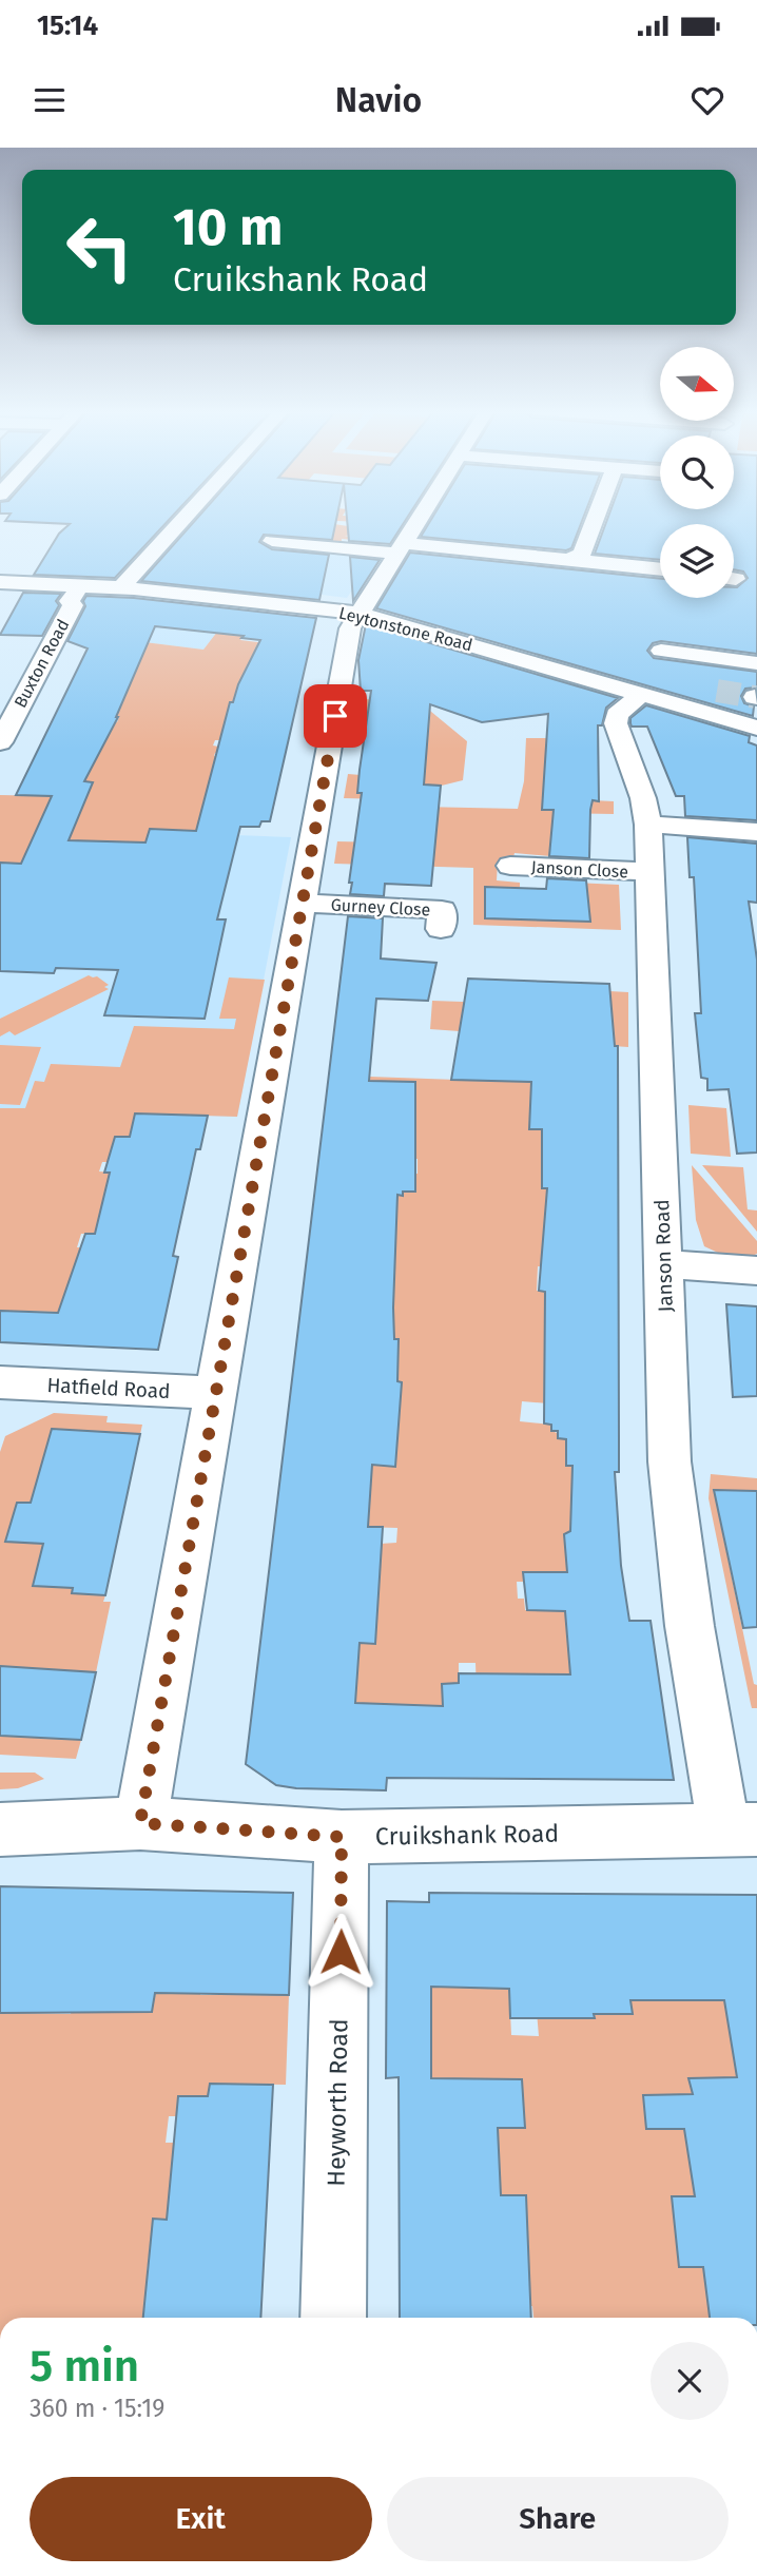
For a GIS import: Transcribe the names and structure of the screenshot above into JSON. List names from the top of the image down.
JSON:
{
  "streets": {
    "street": [
      "Leytonstone Road",
      "Buxton Road",
      "Janson Close",
      "Gurney Close",
      "Janson Road",
      "Hatfield Road",
      "Cruikshank Road",
      "Heyworth Road"
    ]
  },
  "crossings": [
    ["Leytonstone Road", "Buxton Road"],
    ["Leytonstone Road", "Janson Road"],
    ["Janson Close", "Janson Road"],
    ["Janson Road", "Cruikshank Road"],
    ["Cruikshank Road", "Heyworth Road"]
  ],
  "north": "right",
  "page": {
    "status": "15:14",
    "header": "Navio",
    "turn": ["10 m", "Cruikshank Road"],
    "heading": ["5 min", "360 m · 15:19"],
    "buttons": ["Exit", "Share"]
  }
}
